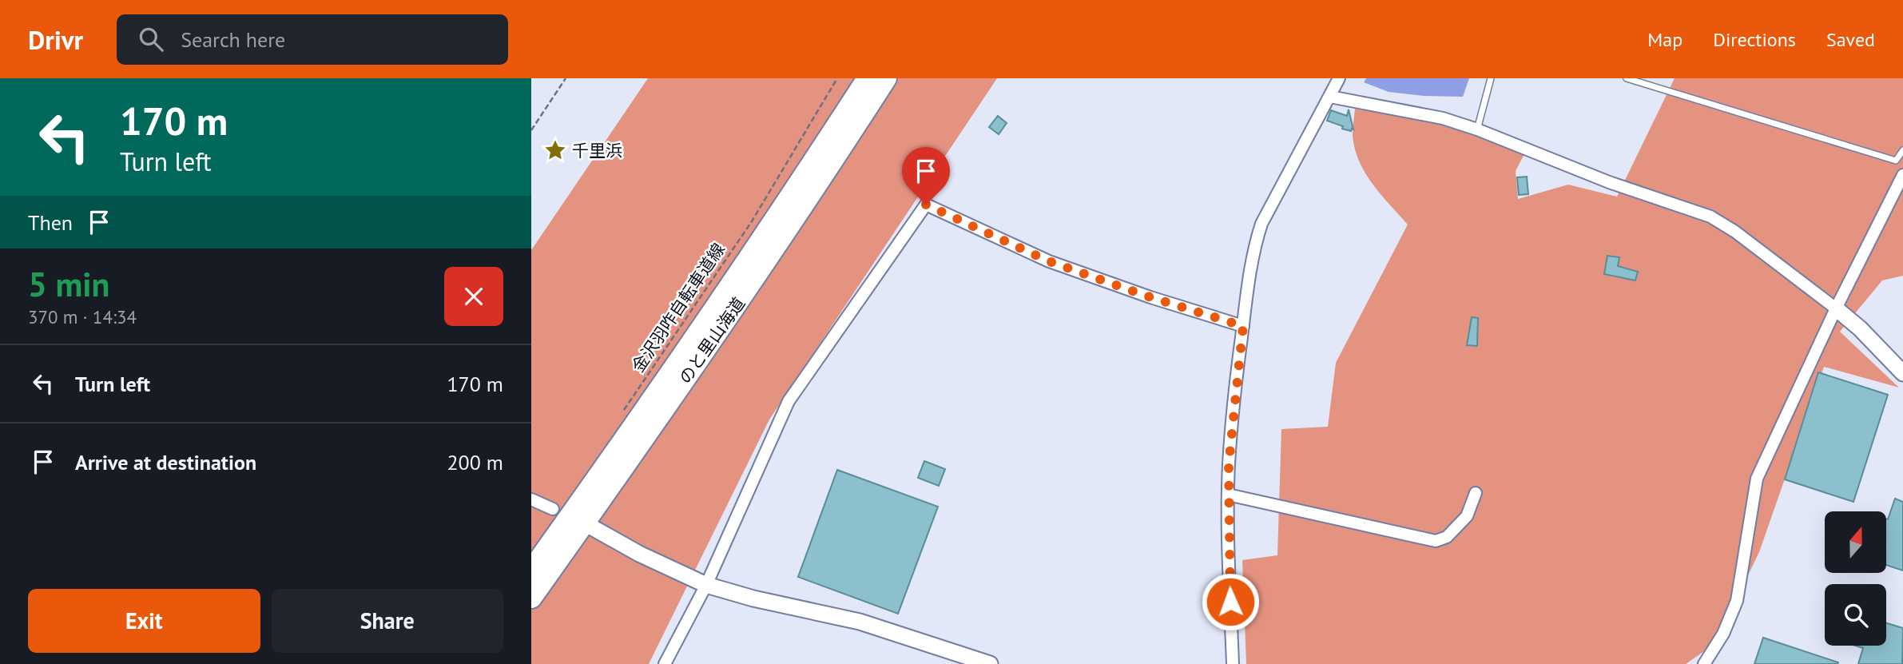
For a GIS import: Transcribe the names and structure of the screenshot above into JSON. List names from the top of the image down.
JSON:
{
  "streets": {
    "highway": ["のと里山海道"],
    "path": ["金沢羽咋自転車道線"]
  },
  "places": {
    "place": ["千里浜"]
  },
  "north": "top",
  "page": {
    "header": "Drivr",
    "search": "Search here",
    "nav": ["Map", "Directions", "Saved"],
    "turn": ["170 m", "Turn left"],
    "then": "Then",
    "heading": ["5 min", "370 m · 14:34"],
    "list": [
      {
        "name": "Turn left",
        "value": "170 m"
      },
      {
        "name": "Arrive at destination",
        "value": "200 m"
      }
    ],
    "buttons": ["Exit", "Share"]
  }
}
